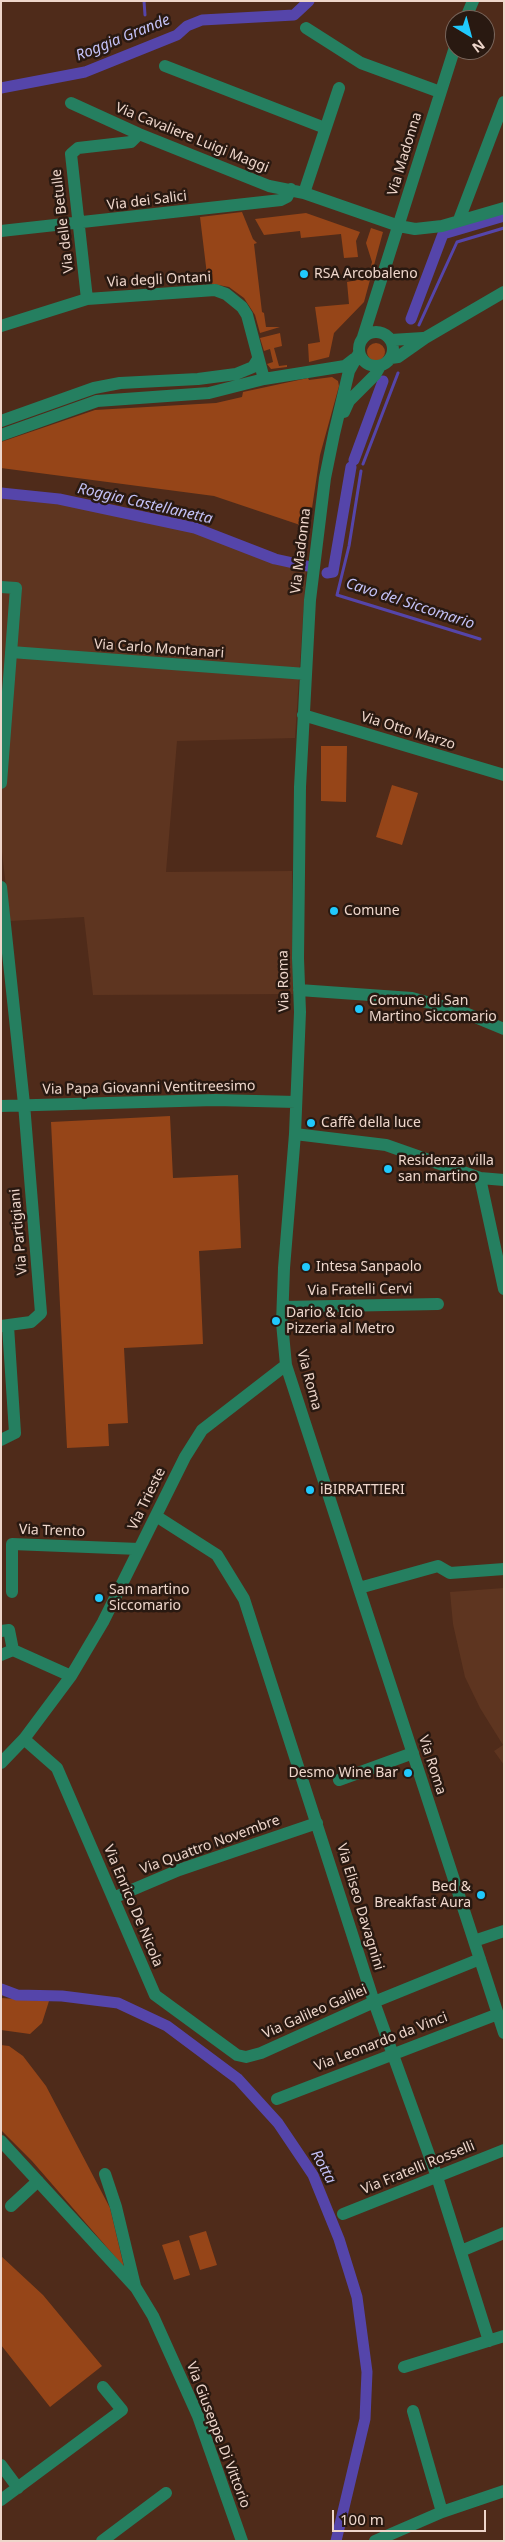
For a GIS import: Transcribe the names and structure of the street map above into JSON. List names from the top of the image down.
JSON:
{
  "streets": {
    "street": [
      "Via Cavaliere Luigi Maggi",
      "Via Madonna",
      "Via dei Salici",
      "Via delle Betulle",
      "Via degli Ontani",
      "Via Carlo Montanari",
      "Via Otto Marzo",
      "Via Roma",
      "Via Papa Giovanni Ventitreesimo",
      "Via Partigiani",
      "Via Fratelli Cervi",
      "Via Trieste",
      "Via Trento",
      "Via Quattro Novembre",
      "Via Enrico De Nicola",
      "Via Eliseo Davagnini",
      "Via Galileo Galilei",
      "Via Leonardo da Vinci",
      "Via Fratelli Rosselli",
      "Via Giuseppe Di Vittorio"
    ]
  },
  "crossings": [
    ["Via Cavaliere Luigi Maggi", "Via Madonna"],
    ["Via Cavaliere Luigi Maggi", "Via dei Salici"],
    ["Via Cavaliere Luigi Maggi", "Via delle Betulle"],
    ["Via Madonna", "Via Carlo Montanari"],
    ["Via Madonna", "Via Roma"],
    ["Via dei Salici", "Via delle Betulle"],
    ["Via delle Betulle", "Via degli Ontani"],
    ["Via Carlo Montanari", "Via Roma"],
    ["Via Otto Marzo", "Via Roma"],
    ["Via Roma", "Via Papa Giovanni Ventitreesimo"],
    ["Via Roma", "Via Fratelli Cervi"],
    ["Via Roma", "Via Trieste"],
    ["Via Roma", "Via Galileo Galilei"],
    ["Via Roma", "Via Leonardo da Vinci"],
    ["Via Papa Giovanni Ventitreesimo", "Via Partigiani"],
    ["Via Trieste", "Via Trento"],
    ["Via Trieste", "Via Enrico De Nicola"],
    ["Via Trieste", "Via Eliseo Davagnini"],
    ["Via Quattro Novembre", "Via Enrico De Nicola"],
    ["Via Quattro Novembre", "Via Eliseo Davagnini"],
    ["Via Enrico De Nicola", "Via Galileo Galilei"],
    ["Via Eliseo Davagnini", "Via Galileo Galilei"],
    ["Via Eliseo Davagnini", "Via Leonardo da Vinci"],
    ["Via Eliseo Davagnini", "Via Fratelli Rosselli"]
  ],
  "water": [
    "Roggia Grande",
    "Roggia Castellanetta",
    "Cavo del Siccomario",
    "Rotta"
  ],
  "places": [
    "RSA Arcobaleno",
    "Comune",
    "Comune di San Martino Siccomario",
    "Caffè della luce",
    "Residenza villa san martino",
    "Intesa Sanpaolo",
    "Dario & Icio Pizzeria al Metro",
    "iBIRRATTIERI",
    "San martino Siccomario",
    "Desmo Wine Bar",
    "Bed & Breakfast Aura"
  ],
  "scale_bar": "100 m",
  "north": "bottom right"
}
